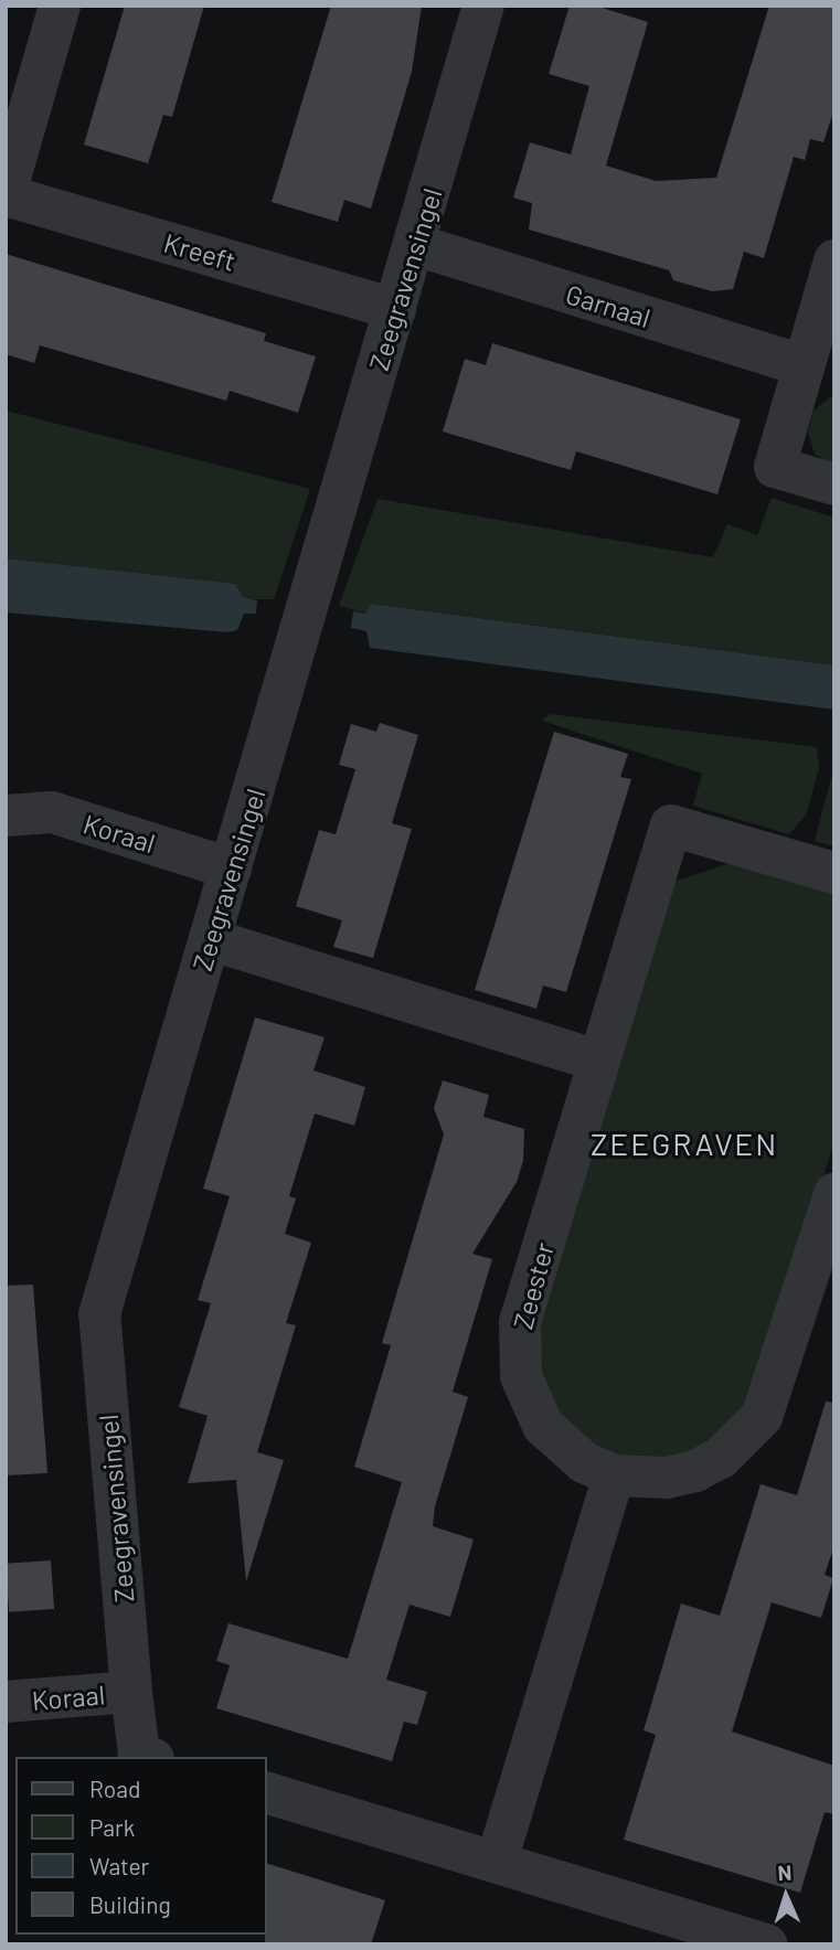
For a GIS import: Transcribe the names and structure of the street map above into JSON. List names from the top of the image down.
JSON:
{
  "streets": {
    "street": [
      "Kreeft",
      "Zeegravensingel",
      "Garnaal",
      "Koraal",
      "Zeester"
    ]
  },
  "crossings": [
    ["Kreeft", "Zeegravensingel"],
    ["Zeegravensingel", "Garnaal"],
    ["Zeegravensingel", "Koraal"]
  ],
  "districts": ["ZEEGRAVEN"],
  "legend": [
    "Road",
    "Park",
    "Water",
    "Building"
  ],
  "north": "top"
}
